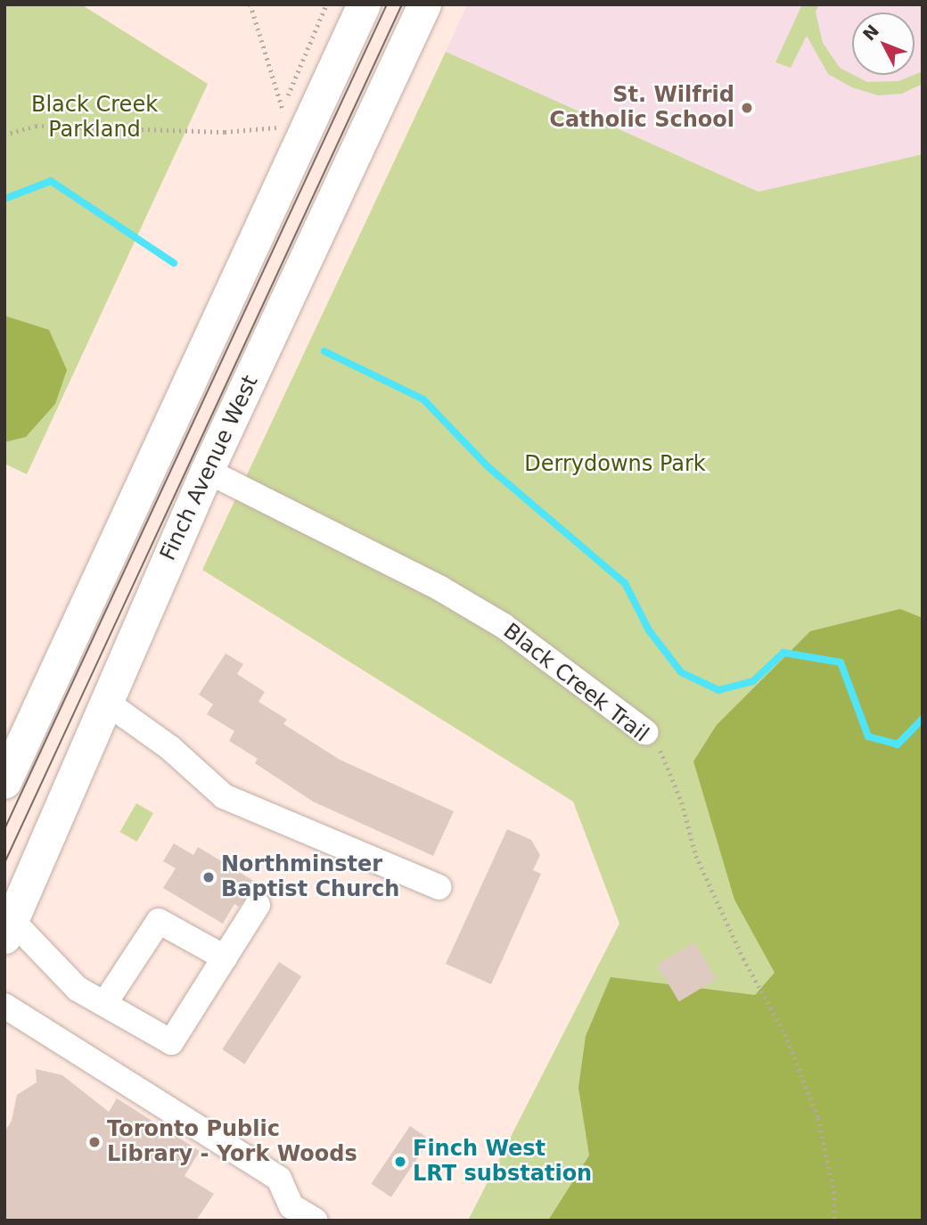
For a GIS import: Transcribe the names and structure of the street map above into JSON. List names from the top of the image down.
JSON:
{
  "streets": {
    "main road": ["Finch Avenue West"],
    "lane": ["Black Creek Trail"]
  },
  "crossings": [
    ["Finch Avenue West", "Black Creek Trail"]
  ],
  "parks": ["Black Creek Parkland", "Derrydowns Park"],
  "places": [
    "St. Wilfrid Catholic School",
    "Northminster Baptist Church",
    "Toronto Public Library - York Woods",
    "Finch West LRT substation"
  ],
  "north": "top left"
}
